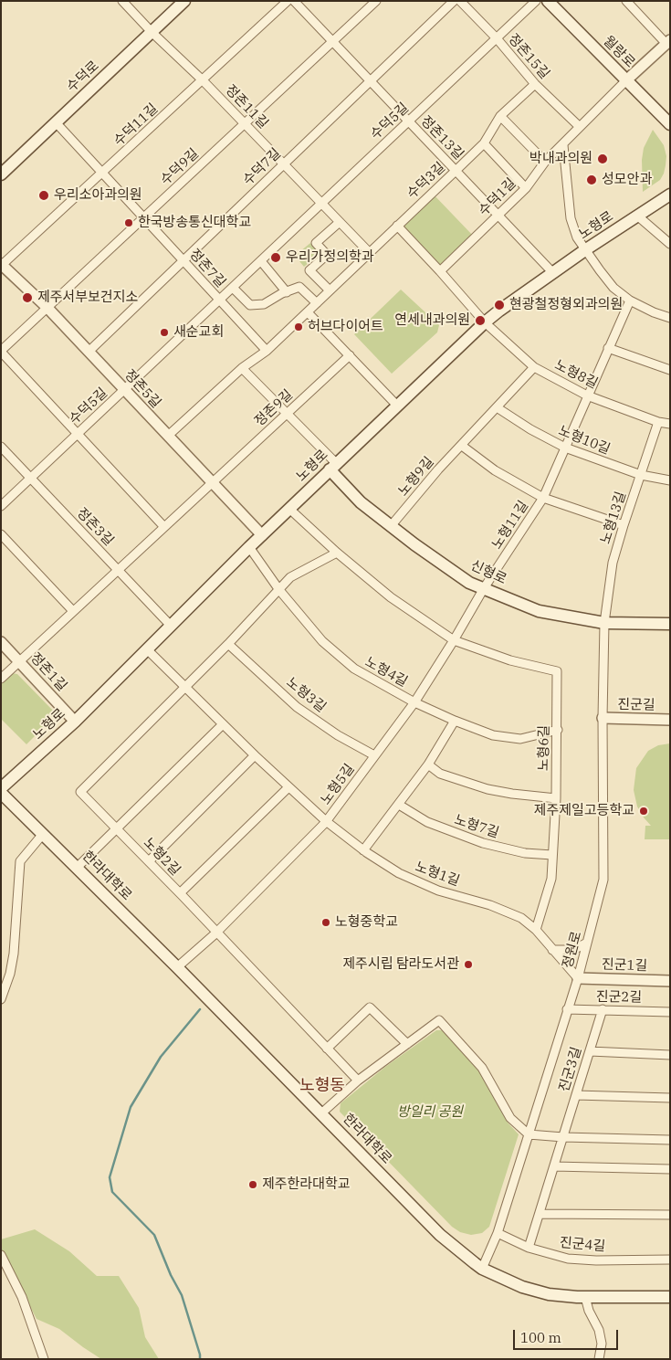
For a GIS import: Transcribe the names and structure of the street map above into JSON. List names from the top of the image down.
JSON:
{
  "streets": {
    "main road": [
      "월랑로",
      "수덕로",
      "노형로",
      "신형로",
      "한라대학로"
    ],
    "street": [
      "정존15길",
      "정존11길",
      "수덕5길",
      "수덕11길",
      "정존13길",
      "수덕9길",
      "수덕7길",
      "수덕3길",
      "수덕1길",
      "정존7길",
      "노형8길",
      "정존5길",
      "정존9길",
      "노형10길",
      "노형9길",
      "노형13길",
      "노형11길",
      "정존3길",
      "정존1길",
      "노형4길",
      "노형3길",
      "진군길",
      "노형6길",
      "노형5길",
      "노형7길",
      "노형2길",
      "노형1길",
      "정원로",
      "진군1길",
      "진군2길",
      "진군3길",
      "진군4길"
    ]
  },
  "crossings": [
    ["월랑로", "수덕1길"],
    ["정존15길", "수덕5길"],
    ["정존15길", "수덕3길"],
    ["정존15길", "수덕1길"],
    ["수덕로", "정존11길"],
    ["수덕로", "정존7길"],
    ["정존11길", "수덕5길"],
    ["정존11길", "수덕11길"],
    ["정존11길", "수덕9길"],
    ["정존11길", "수덕7길"],
    ["정존11길", "수덕3길"],
    ["수덕5길", "정존13길"],
    ["수덕5길", "정존7길"],
    ["수덕5길", "정존5길"],
    ["수덕5길", "정존3길"],
    ["수덕11길", "정존7길"],
    ["수덕11길", "정존5길"],
    ["정존13길", "수덕9길"],
    ["정존13길", "수덕7길"],
    ["정존13길", "수덕3길"],
    ["정존13길", "수덕1길"],
    ["정존13길", "노형로"],
    ["수덕9길", "정존7길"],
    ["수덕9길", "정존5길"],
    ["수덕7길", "정존7길"],
    ["수덕7길", "정존5길"],
    ["수덕3길", "정존7길"],
    ["수덕3길", "정존5길"],
    ["노형로", "노형8길"],
    ["노형로", "정존5길"],
    ["노형로", "정존3길"],
    ["노형로", "신형로"],
    ["노형로", "정존1길"],
    ["노형로", "노형4길"],
    ["노형로", "노형1길"],
    ["노형8길", "노형9길"],
    ["노형8길", "노형13길"],
    ["노형8길", "노형11길"],
    ["정존5길", "정존9길"],
    ["정존9길", "정존3길"],
    ["정존9길", "정존1길"],
    ["노형10길", "노형9길"],
    ["노형10길", "노형13길"],
    ["노형10길", "노형11길"],
    ["노형9길", "신형로"],
    ["노형13길", "노형11길"],
    ["노형13길", "신형로"],
    ["노형13길", "정원로"],
    ["노형11길", "신형로"],
    ["노형11길", "노형5길"],
    ["신형로", "노형5길"],
    ["신형로", "정원로"],
    ["노형4길", "노형6길"],
    ["노형4길", "노형5길"],
    ["노형3길", "노형5길"],
    ["진군길", "정원로"],
    ["노형6길", "노형5길"],
    ["노형6길", "노형7길"],
    ["노형6길", "노형1길"],
    ["노형5길", "노형2길"],
    ["노형5길", "노형1길"],
    ["노형5길", "한라대학로"],
    ["노형2길", "노형1길"],
    ["노형1길", "정원로"],
    ["노형1길", "진군1길"],
    ["한라대학로", "정원로"],
    ["정원로", "진군1길"],
    ["정원로", "진군2길"],
    ["정원로", "진군4길"],
    ["진군2길", "진군3길"],
    ["진군3길", "진군4길"]
  ],
  "districts": ["노형동"],
  "parks": ["방일리 공원"],
  "places": [
    "박내과의원",
    "성모안과",
    "우리소아과의원",
    "한국방송통신대학교",
    "우리가정의학과",
    "제주서부보건지소",
    "현광철정형외과의원",
    "연세내과의원",
    "허브다이어트",
    "새순교회",
    "제주제일고등학교",
    "노형중학교",
    "제주시립 탐라도서관",
    "제주한라대학교"
  ],
  "scale_bar": "100 m"
}
